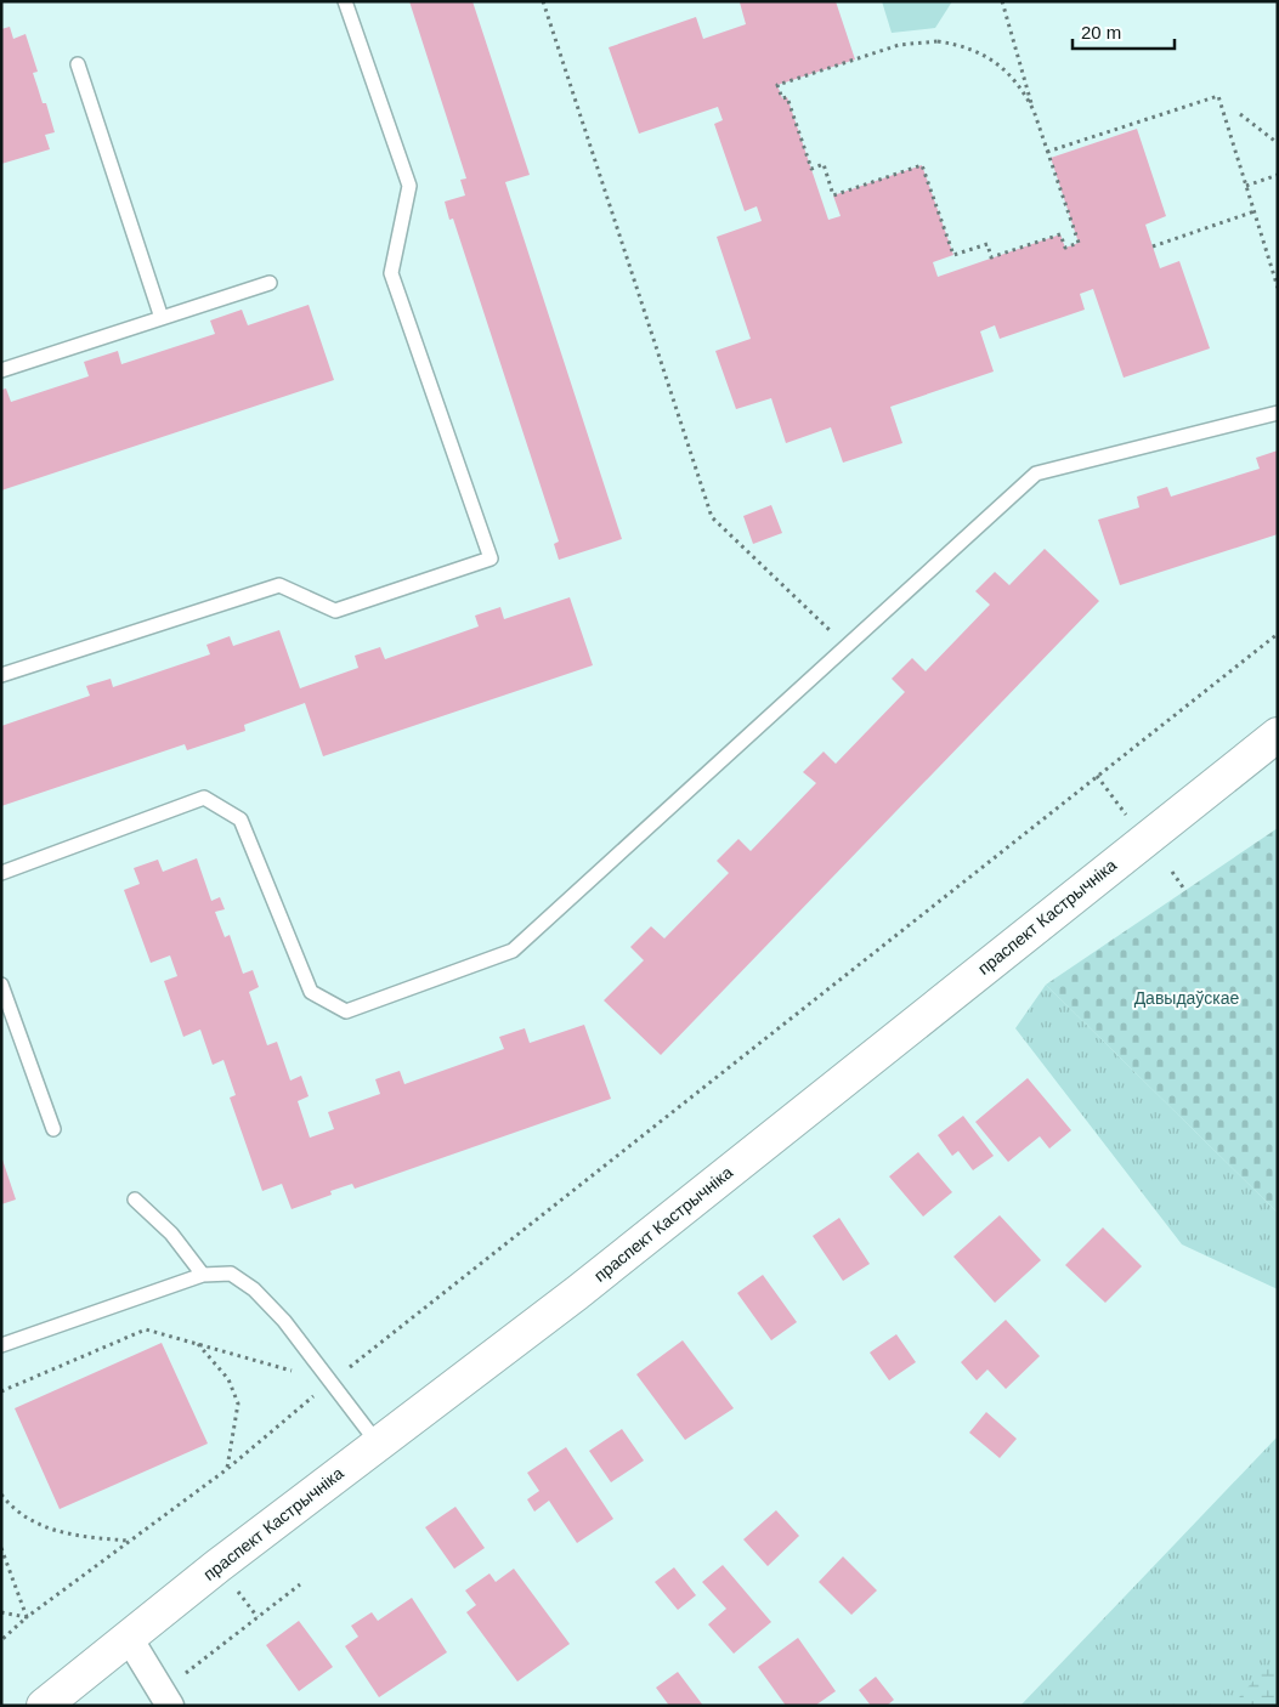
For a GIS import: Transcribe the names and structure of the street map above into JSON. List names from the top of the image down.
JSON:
{
  "streets": {
    "main road": ["праспект Кастрычніка"]
  },
  "parks": ["Давыдаўскае"],
  "scale_bar": "20 m"
}
